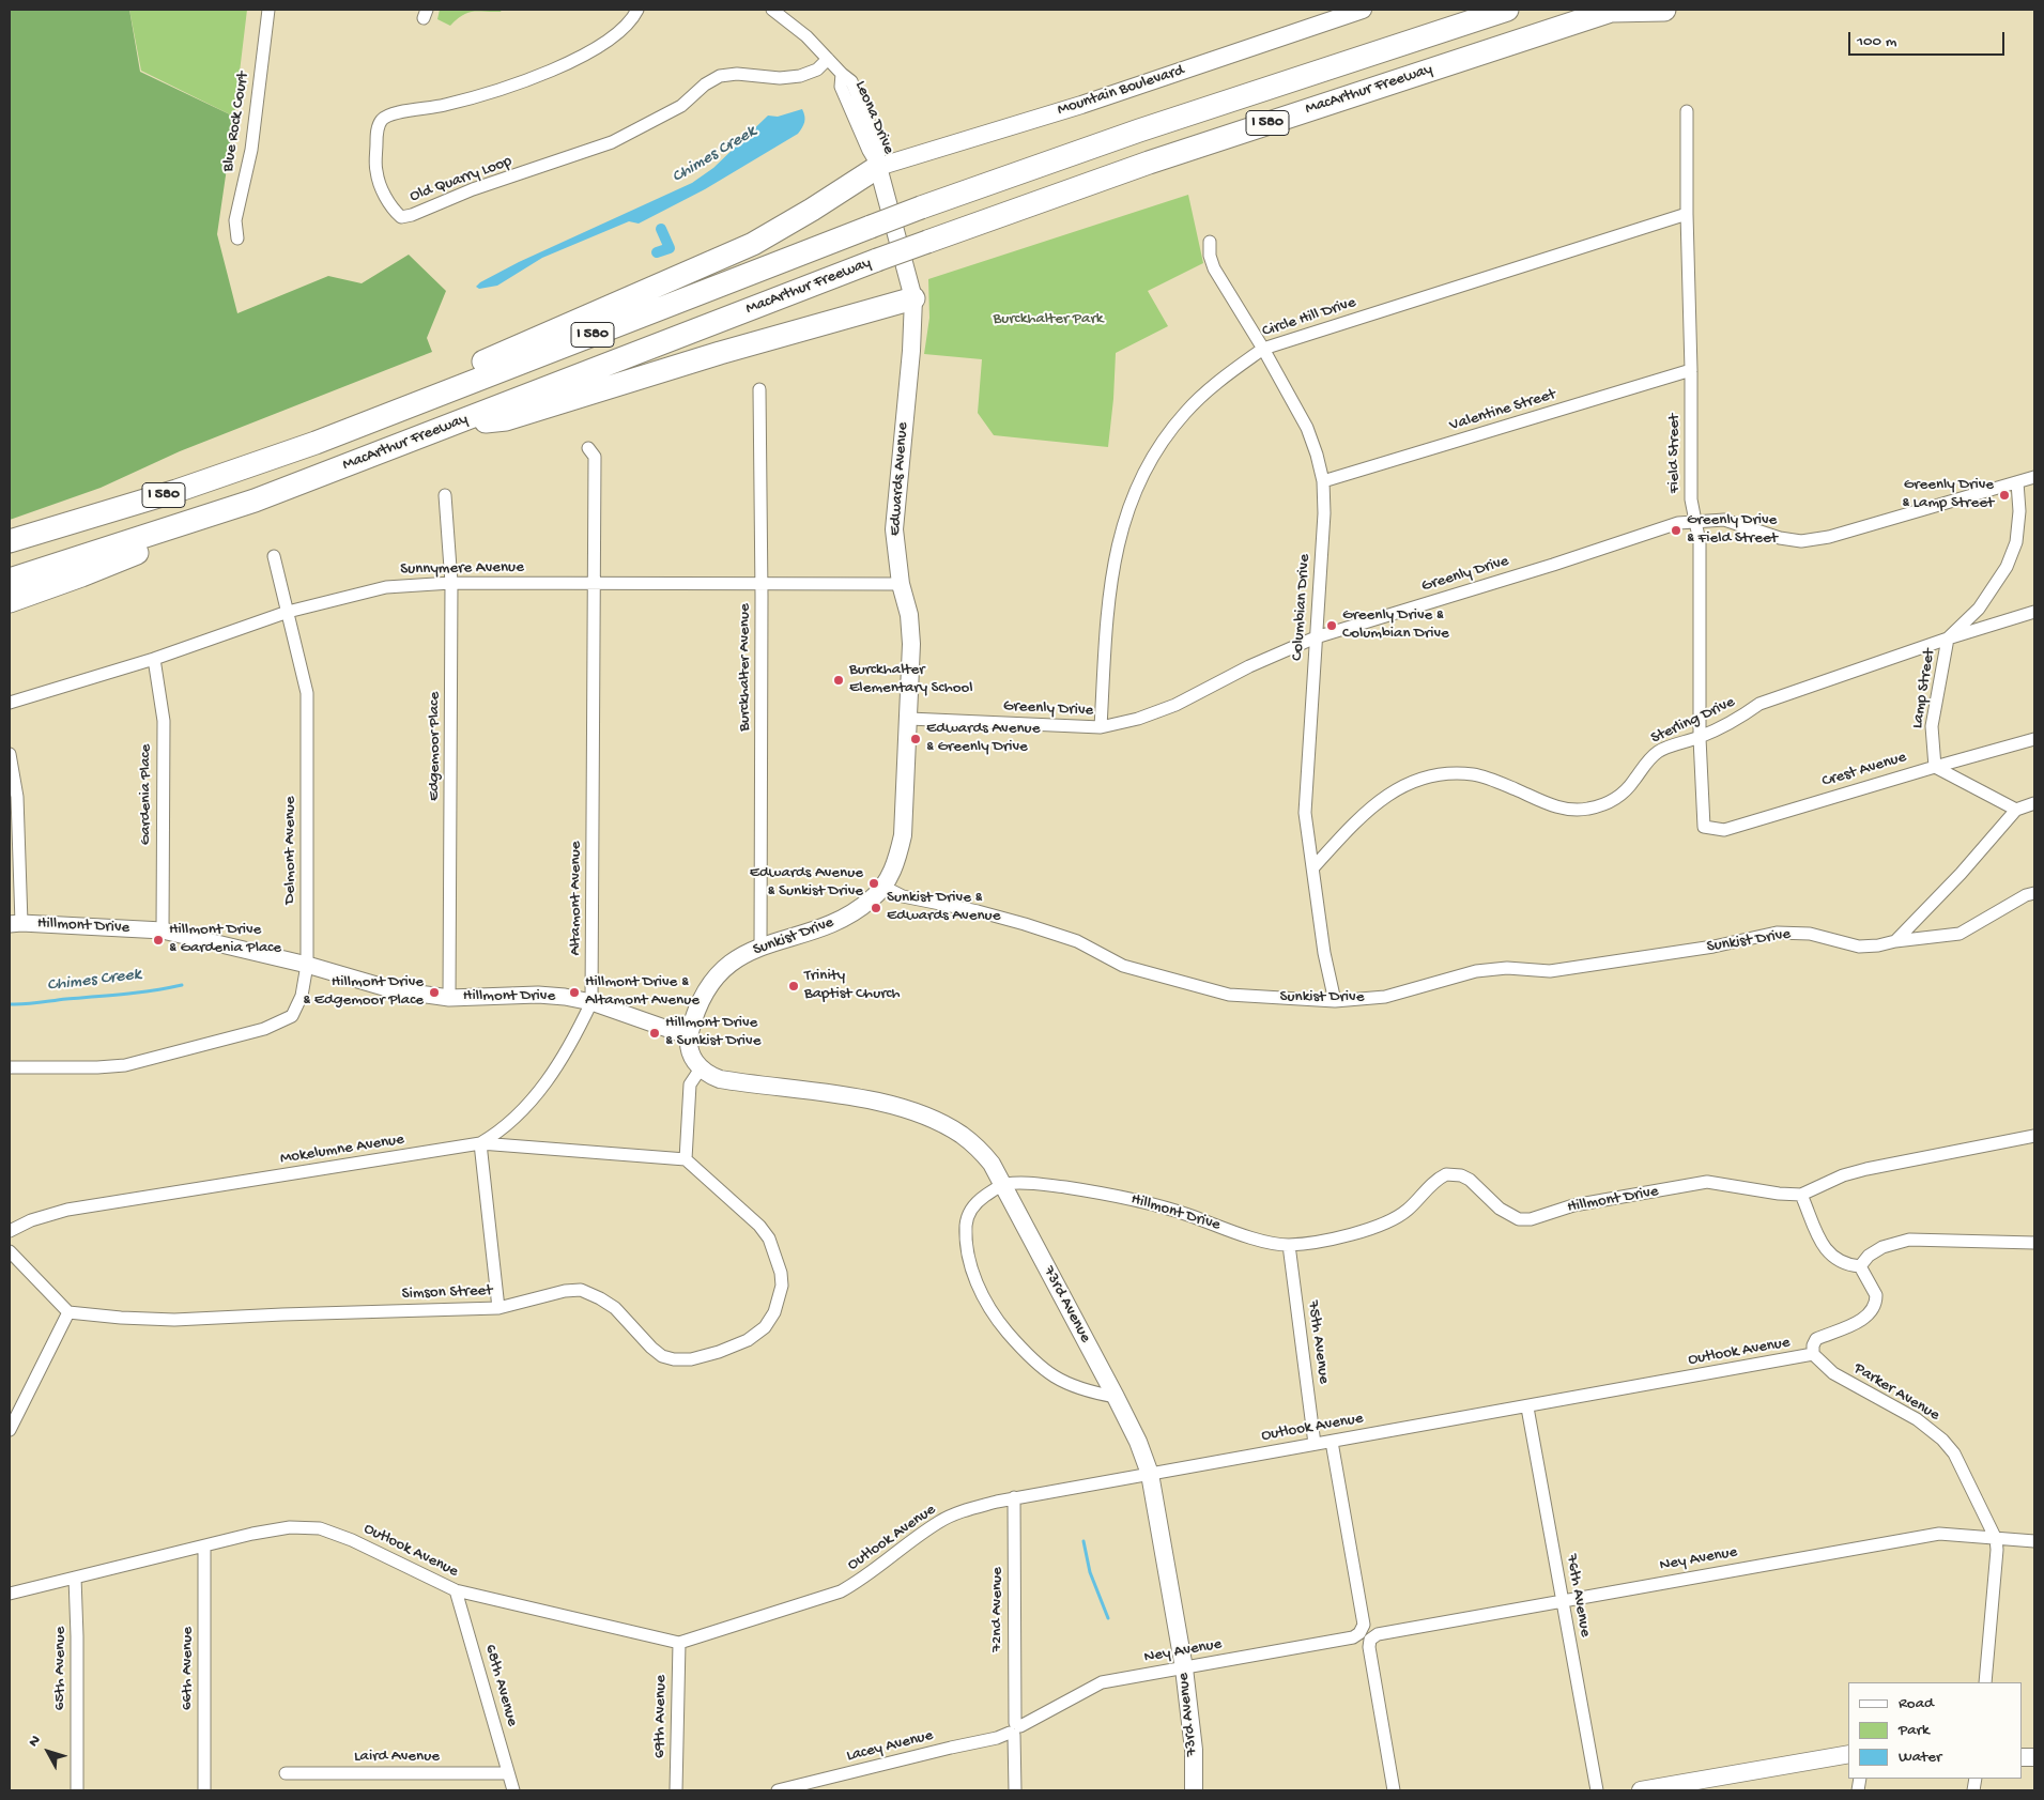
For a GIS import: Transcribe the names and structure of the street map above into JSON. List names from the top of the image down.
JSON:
{
  "streets": {
    "highway": ["MacArthur Freeway", "I 580"],
    "main road": [
      "Mountain Boulevard",
      "Edwards Avenue",
      "Sunkist Drive",
      "73rd Avenue"
    ],
    "street": [
      "Leona Drive",
      "Blue Rock Court",
      "Old Quarry Loop",
      "Circle Hill Drive",
      "Valentine Street",
      "Field Street",
      "Sunnymere Avenue",
      "Greenly Drive",
      "Columbian Drive",
      "Burckhalter Avenue",
      "Lamp Street",
      "Sterling Drive",
      "Edgemoor Place",
      "Crest Avenue",
      "Gardenia Place",
      "Delmont Avenue",
      "Altamont Avenue",
      "Hillmont Drive",
      "Mokelumne Avenue",
      "Simson Street",
      "75th Avenue",
      "Outlook Avenue",
      "Parker Avenue",
      "Ney Avenue",
      "76th Avenue",
      "72nd Avenue",
      "65th Avenue",
      "66th Avenue",
      "68th Avenue",
      "69th Avenue",
      "Lacey Avenue",
      "Laird Avenue"
    ]
  },
  "crossings": [
    ["Mountain Boulevard", "Leona Drive"],
    ["Mountain Boulevard", "Edwards Avenue"],
    ["Leona Drive", "Old Quarry Loop"],
    ["Leona Drive", "Edwards Avenue"],
    ["Circle Hill Drive", "Field Street"],
    ["Circle Hill Drive", "Greenly Drive"],
    ["Circle Hill Drive", "Columbian Drive"],
    ["Valentine Street", "Field Street"],
    ["Valentine Street", "Columbian Drive"],
    ["Field Street", "Greenly Drive"],
    ["Field Street", "Sterling Drive"],
    ["Field Street", "Crest Avenue"],
    ["Edwards Avenue", "Sunnymere Avenue"],
    ["Edwards Avenue", "Greenly Drive"],
    ["Edwards Avenue", "Sunkist Drive"],
    ["Sunnymere Avenue", "Burckhalter Avenue"],
    ["Sunnymere Avenue", "Edgemoor Place"],
    ["Sunnymere Avenue", "Gardenia Place"],
    ["Sunnymere Avenue", "Delmont Avenue"],
    ["Sunnymere Avenue", "Altamont Avenue"],
    ["Greenly Drive", "Columbian Drive"],
    ["Greenly Drive", "Lamp Street"],
    ["Columbian Drive", "Sterling Drive"],
    ["Columbian Drive", "Sunkist Drive"],
    ["Burckhalter Avenue", "Sunkist Drive"],
    ["Lamp Street", "Sterling Drive"],
    ["Lamp Street", "Crest Avenue"],
    ["Edgemoor Place", "Hillmont Drive"],
    ["Gardenia Place", "Hillmont Drive"],
    ["Delmont Avenue", "Hillmont Drive"],
    ["Altamont Avenue", "Hillmont Drive"],
    ["Altamont Avenue", "Mokelumne Avenue"],
    ["Hillmont Drive", "Sunkist Drive"],
    ["Hillmont Drive", "73rd Avenue"],
    ["Hillmont Drive", "75th Avenue"],
    ["Mokelumne Avenue", "Simson Street"],
    ["73rd Avenue", "Outlook Avenue"],
    ["73rd Avenue", "Ney Avenue"],
    ["75th Avenue", "Outlook Avenue"],
    ["Outlook Avenue", "Parker Avenue"],
    ["Outlook Avenue", "76th Avenue"],
    ["Outlook Avenue", "72nd Avenue"],
    ["Outlook Avenue", "65th Avenue"],
    ["Outlook Avenue", "66th Avenue"],
    ["Outlook Avenue", "68th Avenue"],
    ["Outlook Avenue", "69th Avenue"],
    ["Parker Avenue", "Ney Avenue"],
    ["Ney Avenue", "76th Avenue"],
    ["Ney Avenue", "72nd Avenue"],
    ["Ney Avenue", "Lacey Avenue"],
    ["72nd Avenue", "Lacey Avenue"],
    ["68th Avenue", "Laird Avenue"]
  ],
  "water": ["Chimes Creek"],
  "parks": ["Burckhalter Park"],
  "places": [
    "Greenly Drive & Lamp Street",
    "Greenly Drive & Field Street",
    "Greenly Drive & Columbian Drive",
    "Burckhalter Elementary School",
    "Edwards Avenue & Greenly Drive",
    "Edwards Avenue & Sunkist Drive",
    "Sunkist Drive & Edwards Avenue",
    "Hillmont Drive & Gardenia Place",
    "Trinity Baptist Church",
    "Hillmont Drive & Edgemoor Place",
    "Hillmont Drive & Altamont Avenue",
    "Hillmont Drive & Sunkist Drive"
  ],
  "legend": ["Road", "Park", "Water"],
  "scale_bar": "100 m",
  "north": "top left"
}
